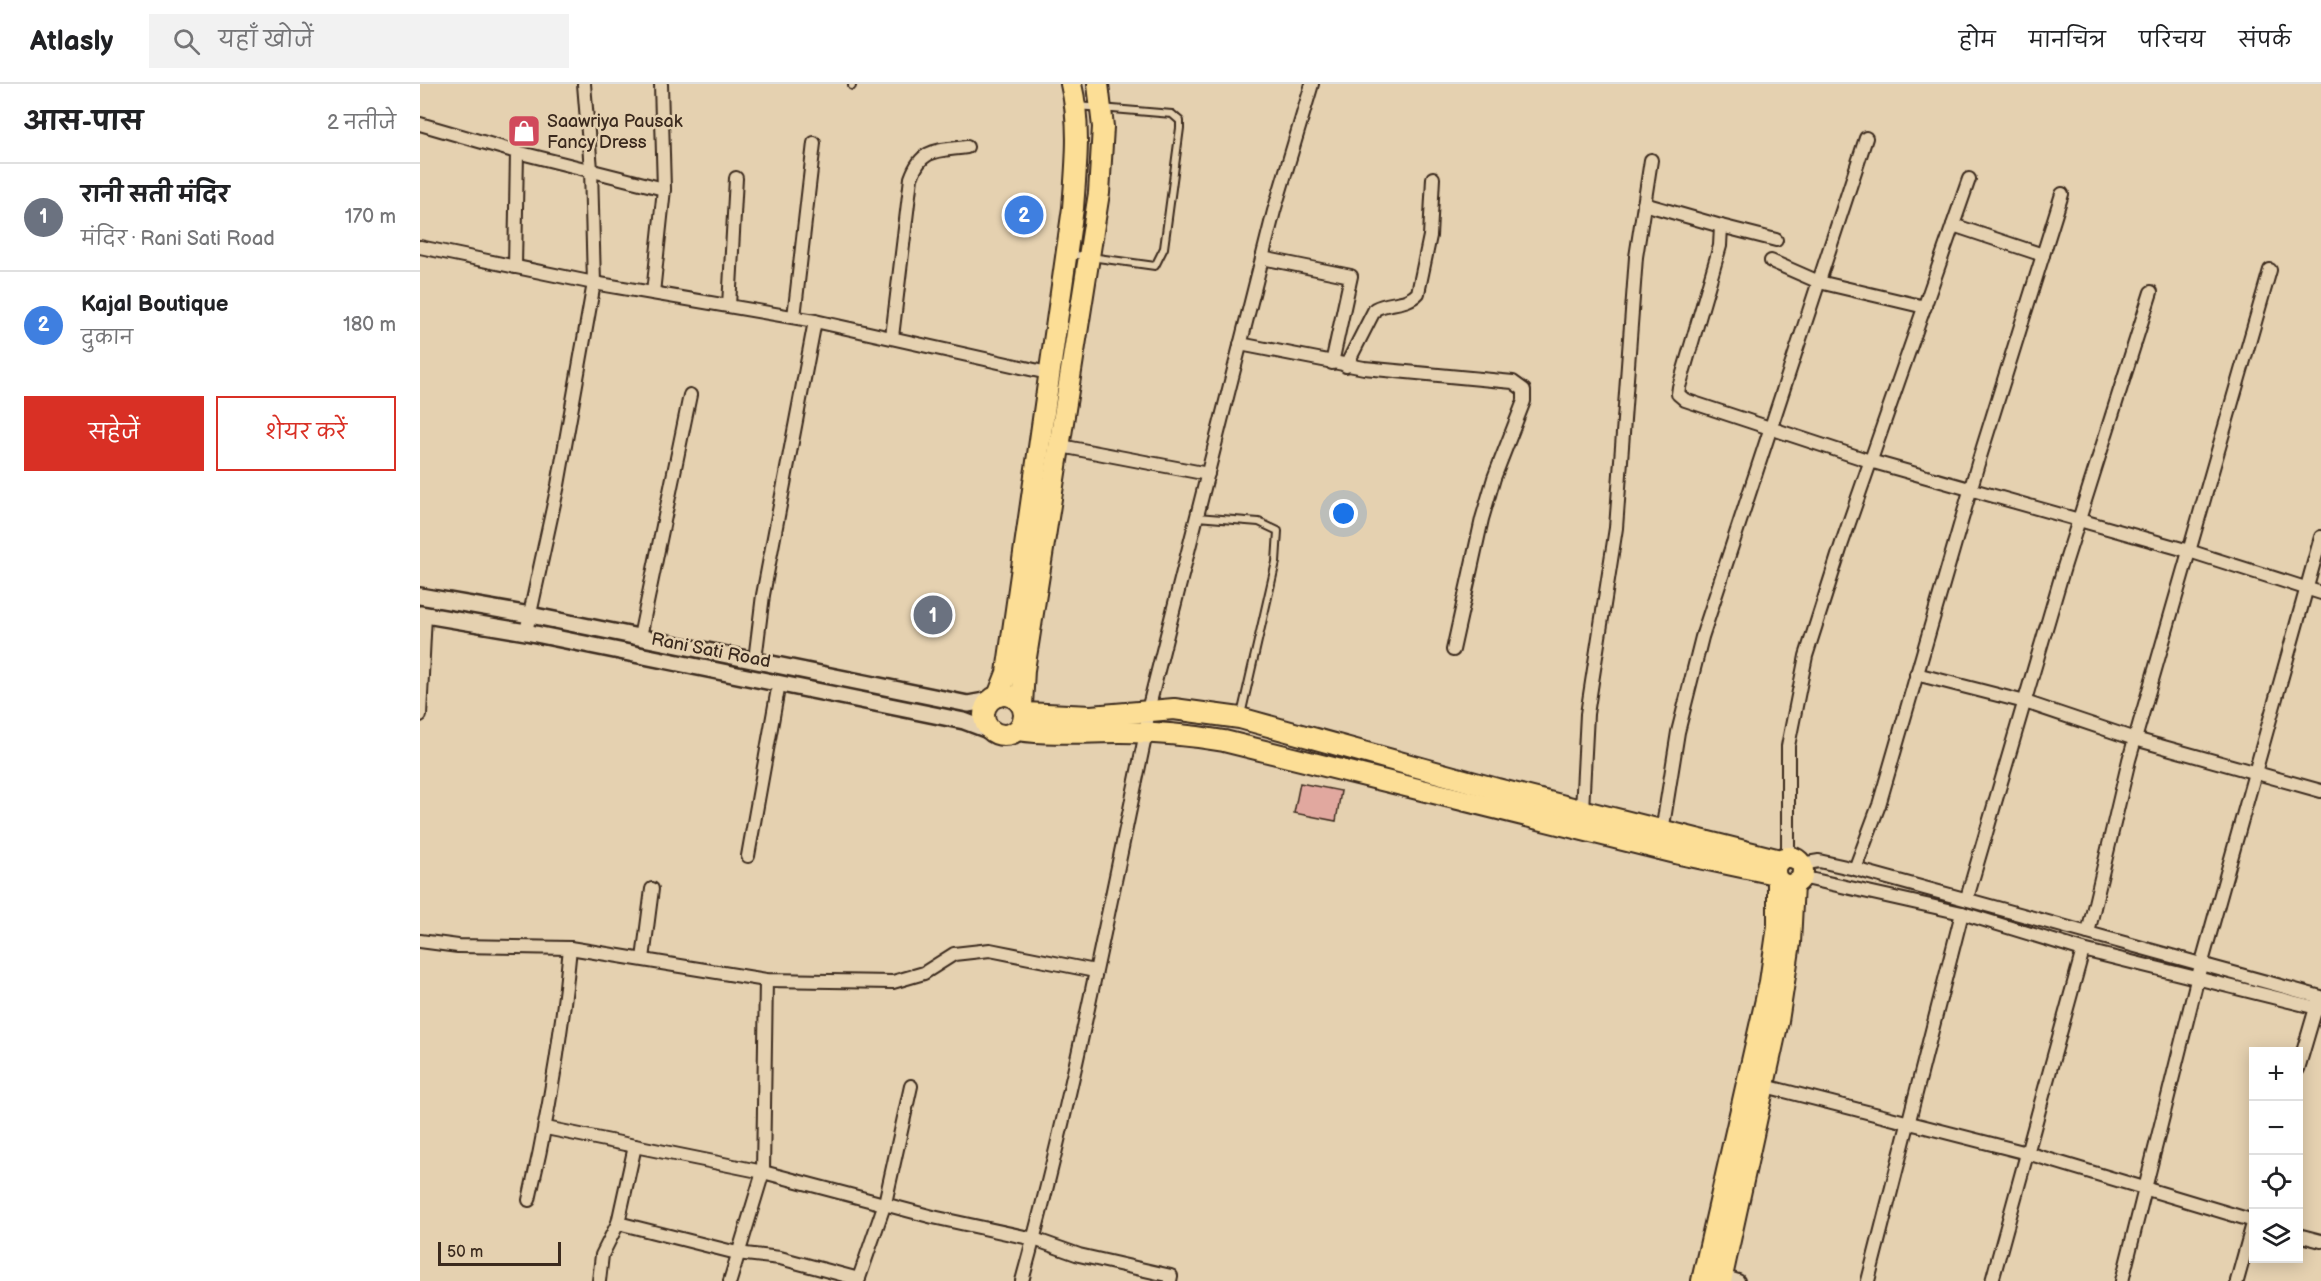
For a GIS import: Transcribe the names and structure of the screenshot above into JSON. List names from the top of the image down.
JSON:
{
  "streets": {
    "street": ["Rani Sati Road"]
  },
  "places": {
    "shop": ["Saawriya Pausak Fancy Dress"]
  },
  "scale_bar": "50 m",
  "page": {
    "header": "Atlasly",
    "search": "यहाँ खोजें",
    "nav": [
      "होम",
      "मानचित्र",
      "परिचय",
      "संपर्क"
    ],
    "heading": ["आस-पास", "2 नतीजे"],
    "list": [
      {
        "mark": "1",
        "name": "रानी सती मंदिर",
        "note": "मंदिर · Rani Sati Road",
        "value": "170 m"
      },
      {
        "mark": "2",
        "name": "Kajal Boutique",
        "note": "दुकान",
        "value": "180 m"
      }
    ],
    "pins": ["2", "1"],
    "buttons": ["सहेजें", "शेयर करें"],
    "map_buttons": ["+", "−"],
    "scale": "50 m"
  }
}
